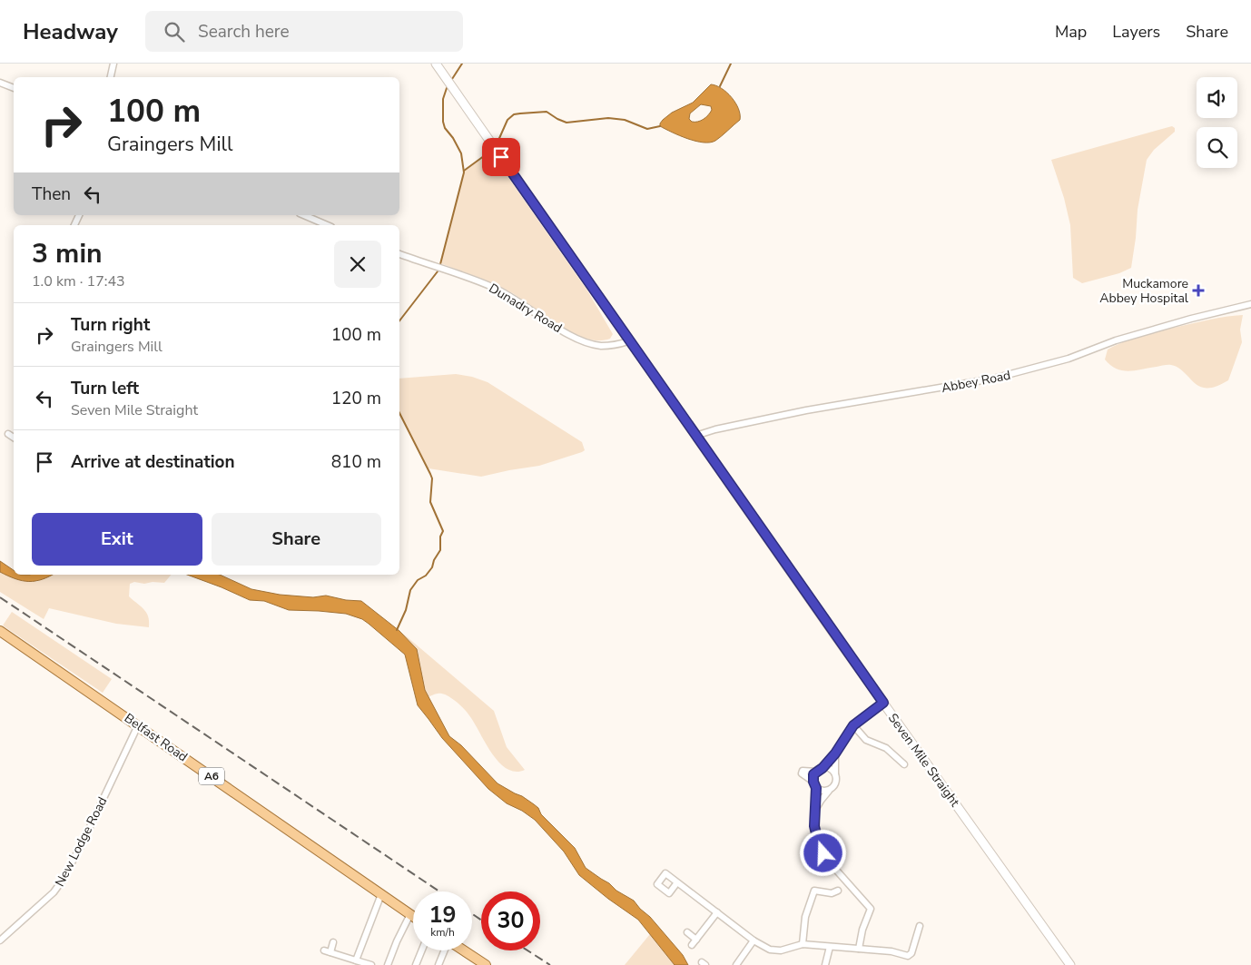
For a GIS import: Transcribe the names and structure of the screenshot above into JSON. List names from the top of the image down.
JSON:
{
  "streets": {
    "main road": ["Belfast Road", "Seven Mile Straight", "A6"],
    "street": ["Dunadry Road", "Abbey Road", "New Lodge Road"]
  },
  "crossings": [
    ["Dunadry Road", "Seven Mile Straight"],
    ["Abbey Road", "Seven Mile Straight"],
    ["Belfast Road", "New Lodge Road"]
  ],
  "places": {
    "health": ["Muckamore Abbey Hospital"]
  },
  "page": {
    "header": "Headway",
    "search": "Search here",
    "nav": ["Map", "Layers", "Share"],
    "turn": ["100 m", "Graingers Mill"],
    "then": "Then",
    "heading": ["3 min", "1.0 km · 17:43"],
    "list": [
      {
        "name": "Turn right",
        "note": "Graingers Mill",
        "value": "100 m"
      },
      {
        "name": "Turn left",
        "note": "Seven Mile Straight",
        "value": "120 m"
      },
      {
        "name": "Arrive at destination",
        "value": "810 m"
      }
    ],
    "buttons": ["Exit", "Share"],
    "speed": "19 km/h",
    "limit": "30"
  }
}
